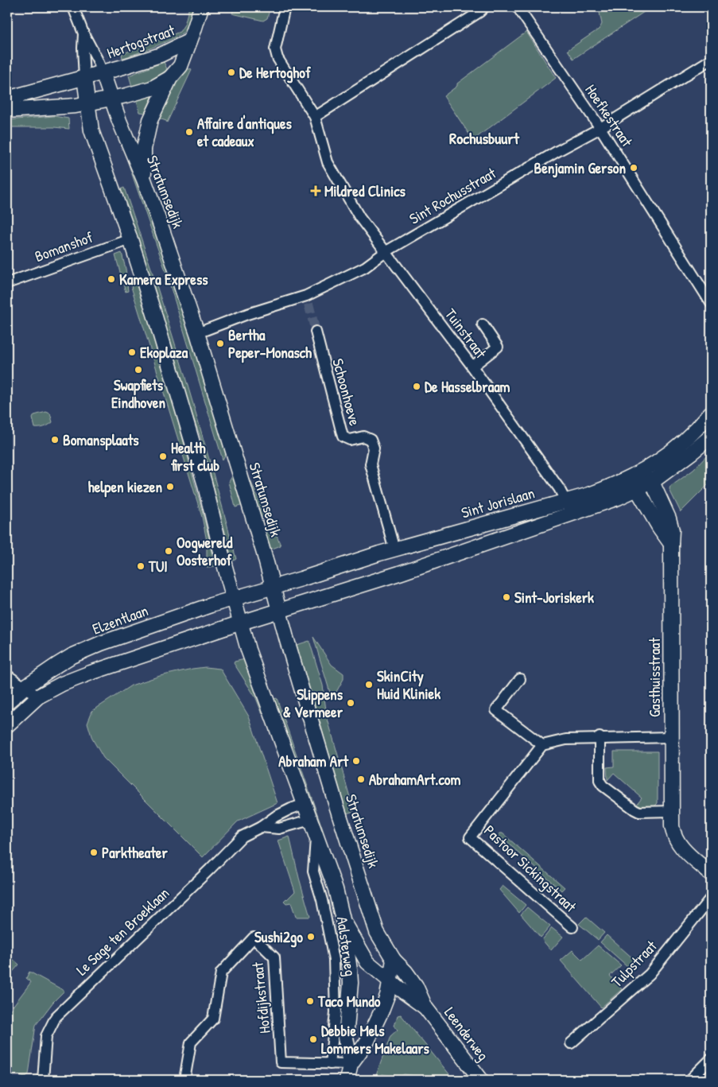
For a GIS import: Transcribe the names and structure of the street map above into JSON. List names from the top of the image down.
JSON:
{
  "streets": {
    "main road": [
      "Hertogstraat",
      "Stratumsedijk",
      "Sint Jorislaan",
      "Elzentlaan",
      "Gasthuisstraat",
      "Aalsterweg",
      "Leenderweg"
    ],
    "street": [
      "Hoefkestraat",
      "Sint Rochusstraat",
      "Bomanshof",
      "Tuinstraat",
      "Schoonhoeve",
      "Pastoor Sickingstraat",
      "Le Sage ten Broeklaan",
      "Tulpstraat",
      "Hofdijkstraat"
    ]
  },
  "crossings": [
    ["Hertogstraat", "Stratumsedijk"],
    ["Hoefkestraat", "Sint Rochusstraat"],
    ["Stratumsedijk", "Sint Rochusstraat"],
    ["Stratumsedijk", "Bomanshof"],
    ["Stratumsedijk", "Sint Jorislaan"],
    ["Stratumsedijk", "Elzentlaan"],
    ["Stratumsedijk", "Le Sage ten Broeklaan"],
    ["Stratumsedijk", "Aalsterweg"],
    ["Stratumsedijk", "Leenderweg"],
    ["Sint Rochusstraat", "Tuinstraat"],
    ["Tuinstraat", "Sint Jorislaan"],
    ["Schoonhoeve", "Sint Jorislaan"],
    ["Sint Jorislaan", "Elzentlaan"],
    ["Sint Jorislaan", "Gasthuisstraat"],
    ["Aalsterweg", "Hofdijkstraat"],
    ["Aalsterweg", "Leenderweg"]
  ],
  "districts": ["Rochusbuurt"],
  "places": {
    "other": [
      "De Hertoghof",
      "Affaire d'antiques et cadeaux",
      "Benjamin Gerson",
      "Kamera Express",
      "Bertha Peper-Monasch",
      "Ekoplaza",
      "Swapfiets Eindhoven",
      "De Hasselbraam",
      "Bomansplaats",
      "Health first club",
      "helpen kiezen",
      "Oogwereld Oosterhof",
      "TUI",
      "Sint-Joriskerk",
      "SkinCity Huid Kliniek",
      "Slippens & Vermeer",
      "Abraham Art",
      "AbrahamArt.com",
      "Parktheater",
      "Sushi2go",
      "Taco Mundo",
      "Debbie Mels Lommers Makelaars"
    ],
    "health": ["Mildred Clinics"]
  }
}
